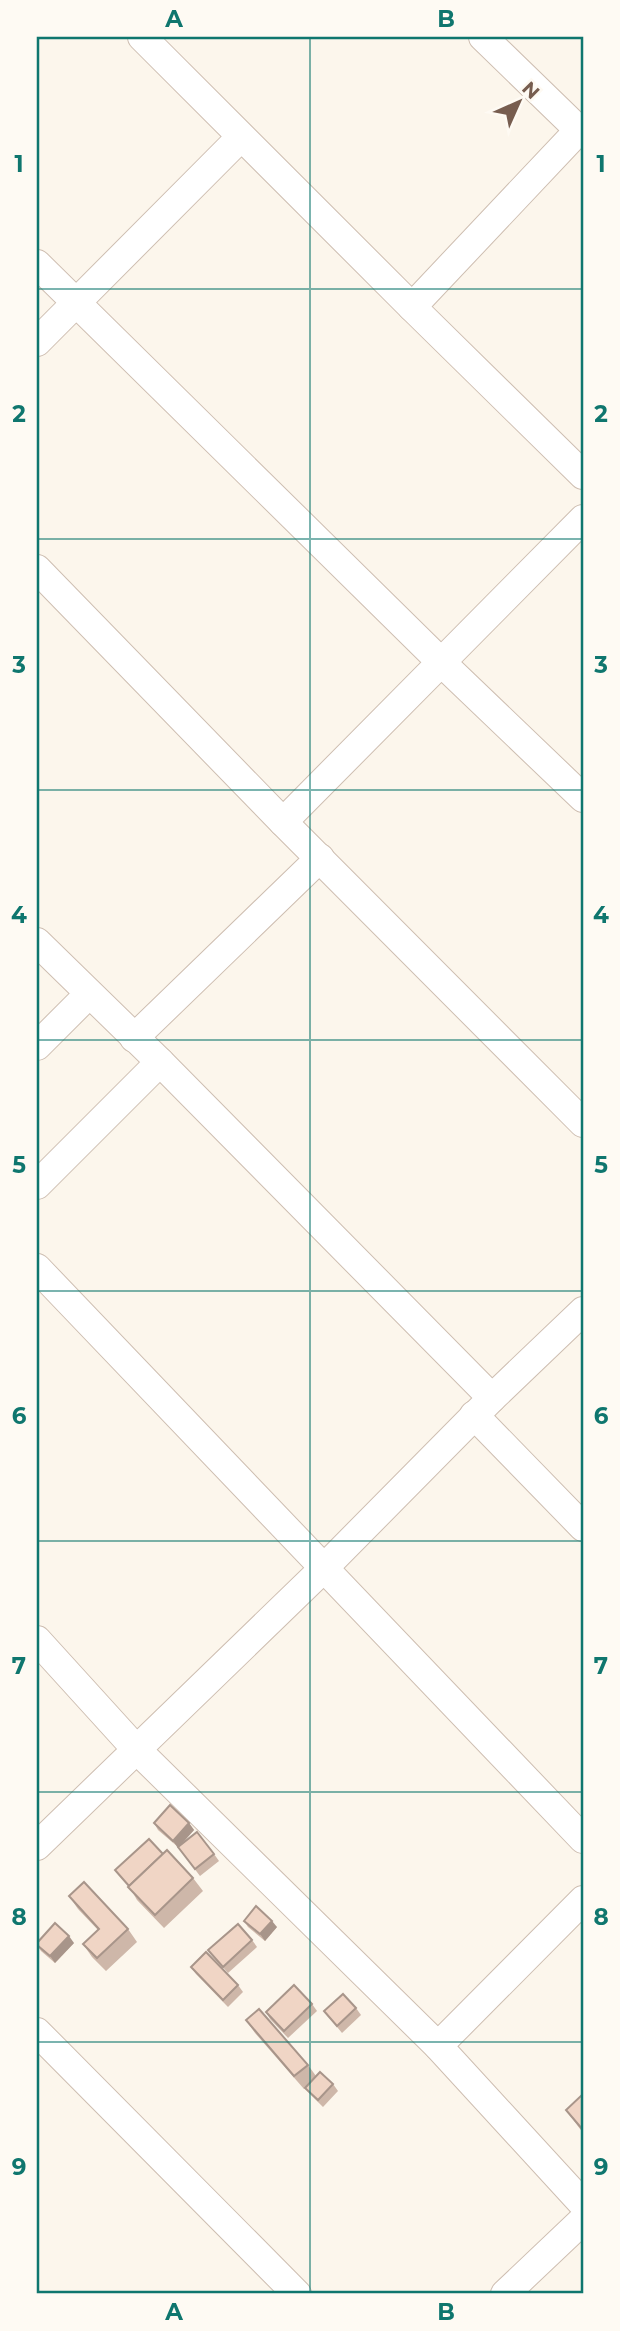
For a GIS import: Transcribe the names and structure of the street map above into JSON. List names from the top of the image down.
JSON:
{
  "north": "top right",
  "grid": {
    "columns": ["A", "B"],
    "rows": [
      "1",
      "2",
      "3",
      "4",
      "5",
      "6",
      "7",
      "8",
      "9"
    ]
  }
}
